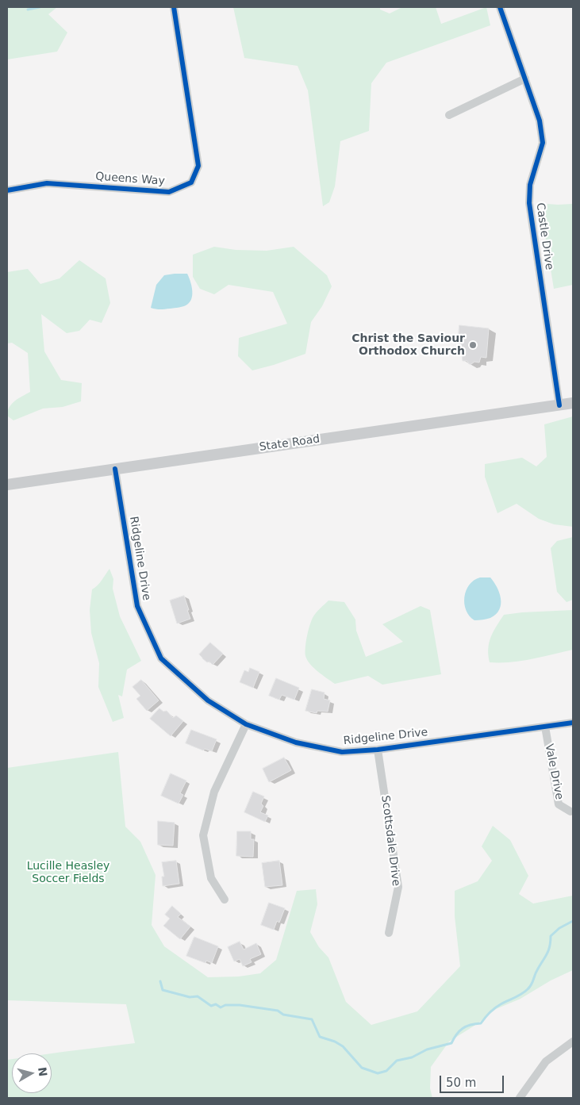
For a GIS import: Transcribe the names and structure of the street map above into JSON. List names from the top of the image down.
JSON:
{
  "streets": {
    "main road": ["State Road"],
    "street": [
      "Queens Way",
      "Castle Drive",
      "Ridgeline Drive",
      "Vale Drive",
      "Scottsdale Drive"
    ]
  },
  "crossings": [
    ["Castle Drive", "State Road"],
    ["State Road", "Ridgeline Drive"],
    ["Ridgeline Drive", "Vale Drive"],
    ["Ridgeline Drive", "Scottsdale Drive"]
  ],
  "parks": ["Lucille Heasley Soccer Fields"],
  "places": ["Christ the Saviour Orthodox Church"],
  "scale_bar": "50 m",
  "north": "right"
}
